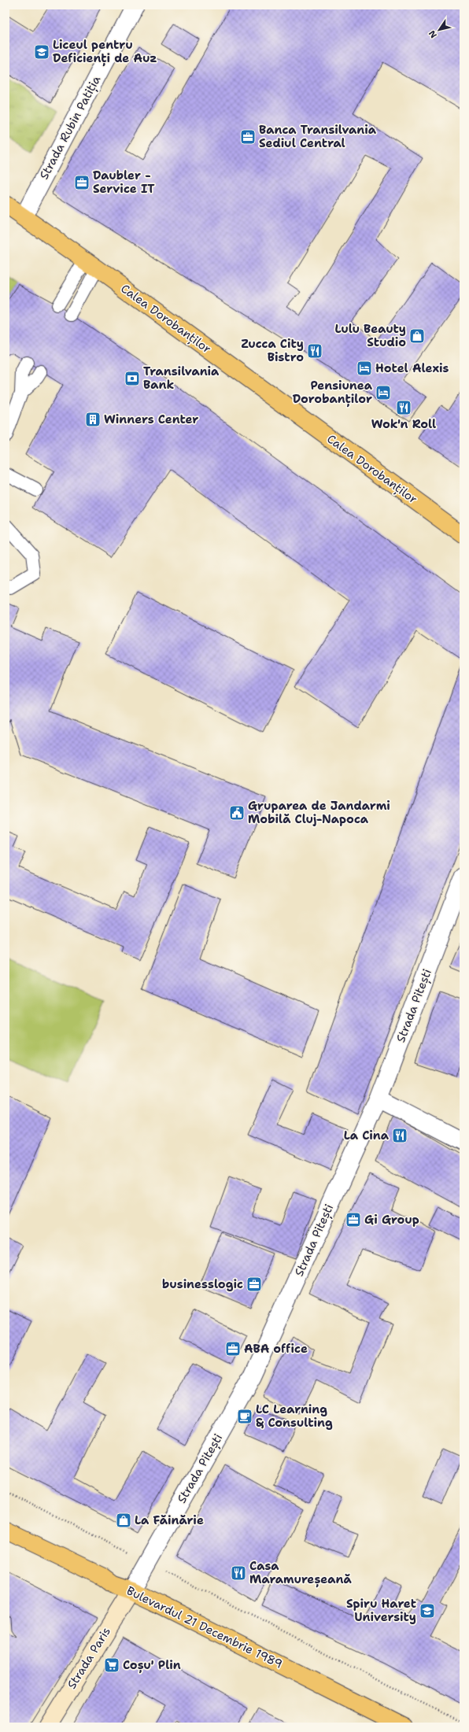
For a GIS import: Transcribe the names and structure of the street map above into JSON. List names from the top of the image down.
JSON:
{
  "streets": {
    "main road": ["Calea Dorobanților", "Bulevardul 21 Decembrie 1989"],
    "street": ["Strada Rubin Patiția", "Strada Pitești", "Strada Paris"]
  },
  "crossings": [
    ["Strada Rubin Patiția", "Calea Dorobanților"],
    ["Strada Pitești", "Bulevardul 21 Decembrie 1989"],
    ["Strada Pitești", "Strada Paris"],
    ["Bulevardul 21 Decembrie 1989", "Strada Paris"]
  ],
  "places": {
    "school or university": ["Liceul pentru Deficienți de Auz", "Spiru Haret University"],
    "office": [
      "Banca Transilvania Sediul Central",
      "Daubler - Service IT",
      "Gi Group",
      "businesslogic",
      "ABA office"
    ],
    "shop": ["Lulu Beauty Studio", "La Făinărie"],
    "restaurant": [
      "Zucca City Bistro",
      "Wok'n Roll",
      "La Cina",
      "Casa Maramureșeană"
    ],
    "hotel": ["Hotel Alexis", "Pensiunea Dorobanților"],
    "bank": ["Transilvania Bank"],
    "building": ["Winners Center"],
    "public building": ["Gruparea de Jandarmi Mobilă Cluj-Napoca"],
    "cafe": ["LC Learning & Consulting"],
    "supermarket": ["Coșu' Plin"]
  },
  "north": "bottom left"
}
